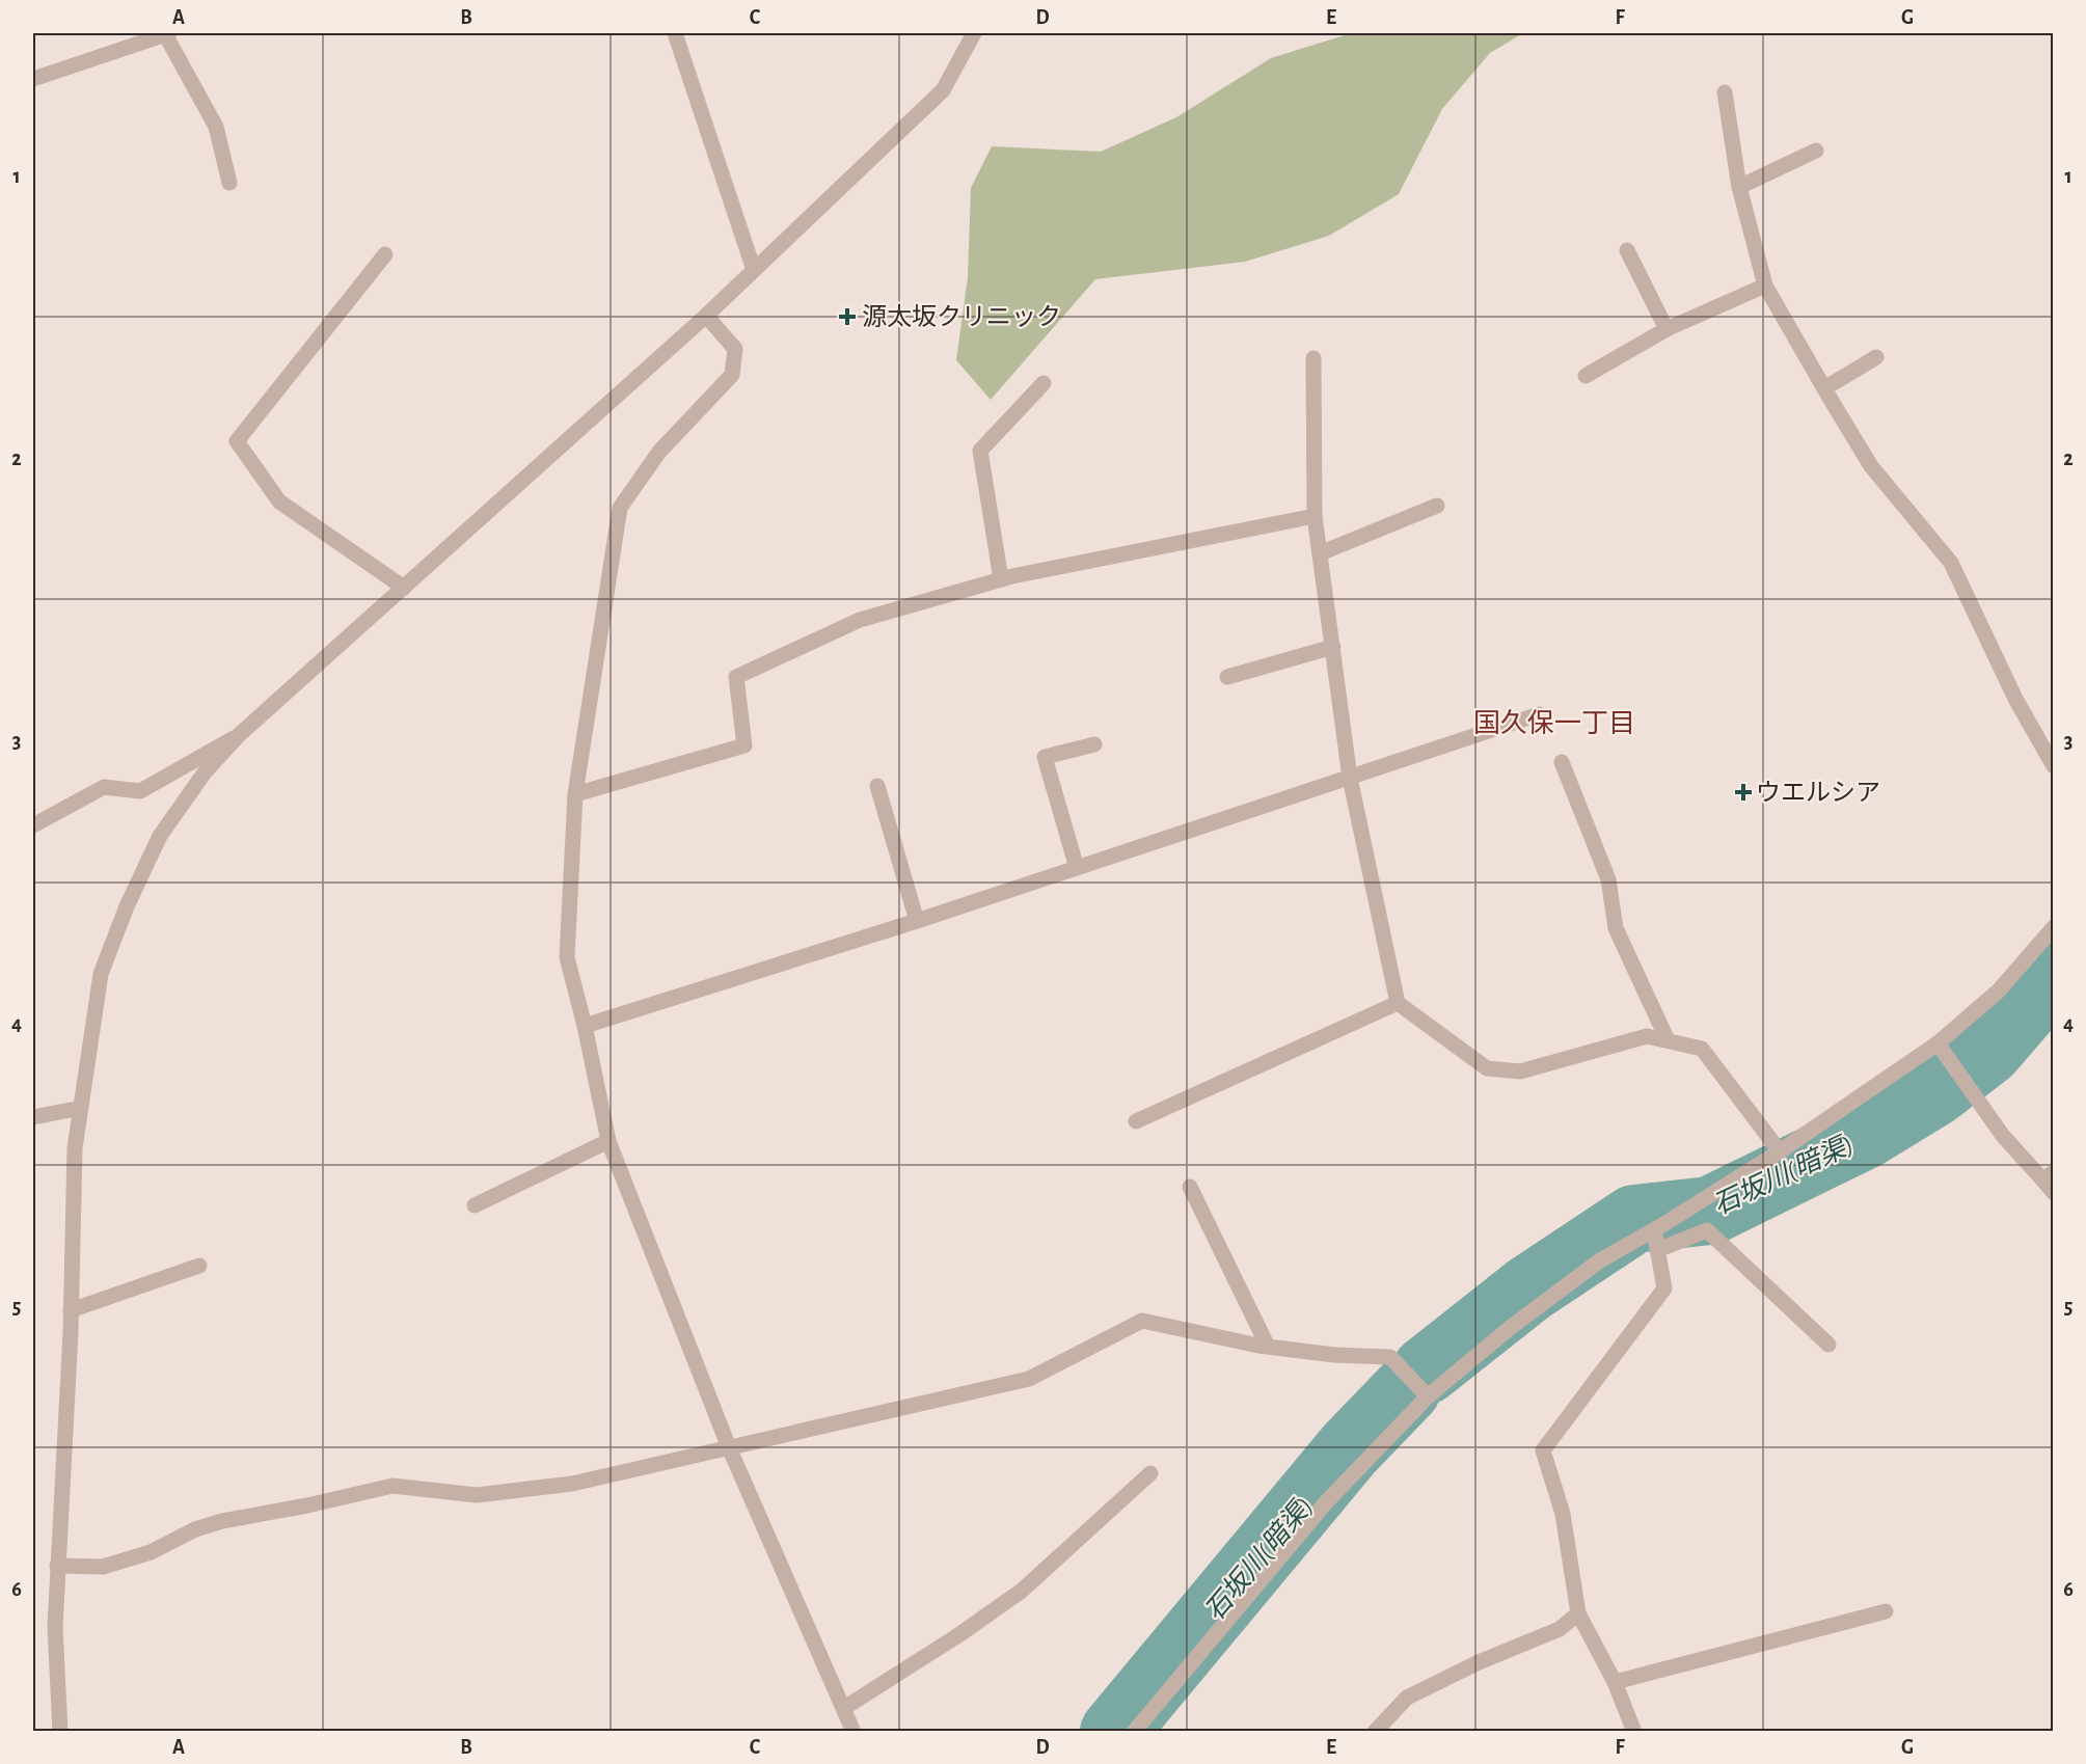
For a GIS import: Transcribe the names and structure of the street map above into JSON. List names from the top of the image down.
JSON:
{
  "districts": ["国久保一丁目"],
  "water": ["石坂川(暗渠)"],
  "places": {
    "health": ["源太坂クリニック", "ウエルシア"]
  },
  "grid": {
    "columns": [
      "A",
      "B",
      "C",
      "D",
      "E",
      "F",
      "G"
    ],
    "rows": [
      "1",
      "2",
      "3",
      "4",
      "5",
      "6"
    ]
  }
}
